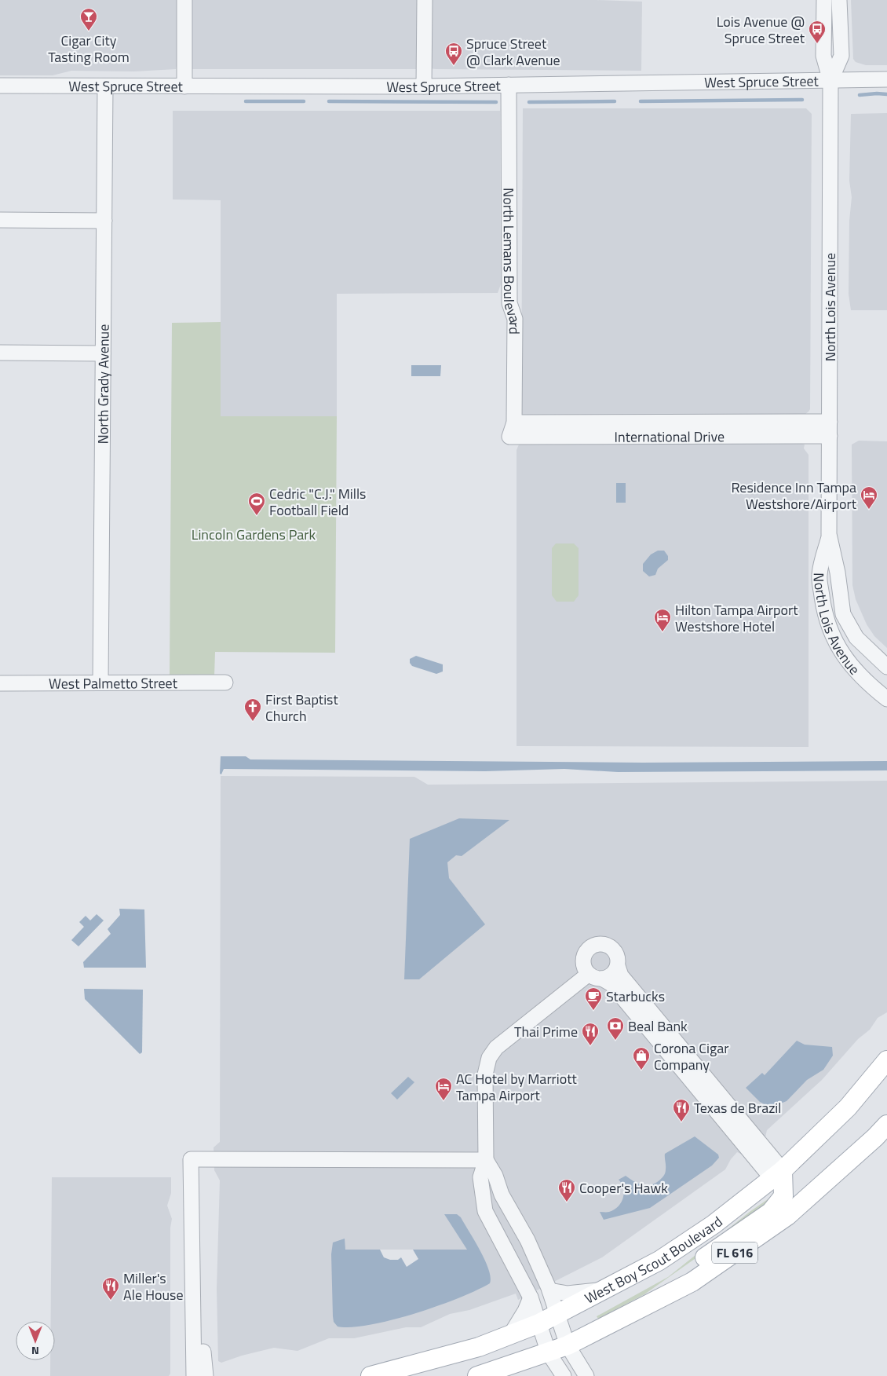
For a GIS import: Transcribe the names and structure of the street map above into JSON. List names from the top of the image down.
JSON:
{
  "streets": {
    "main road": ["FL 616", "West Boy Scout Boulevard"],
    "street": [
      "West Spruce Street",
      "North Lemans Boulevard",
      "North Lois Avenue",
      "North Grady Avenue",
      "International Drive",
      "West Palmetto Street"
    ]
  },
  "crossings": [
    ["West Spruce Street", "North Lemans Boulevard"],
    ["West Spruce Street", "North Lois Avenue"],
    ["West Spruce Street", "North Grady Avenue"],
    ["North Lemans Boulevard", "International Drive"],
    ["North Lois Avenue", "International Drive"],
    ["North Grady Avenue", "West Palmetto Street"]
  ],
  "parks": ["Lincoln Gardens Park"],
  "places": {
    "bar": ["Cigar City Tasting Room"],
    "bus stop": ["Lois Avenue @ Spruce Street", "Spruce Street @ Clark Avenue"],
    "hotel": ["Residence Inn Tampa Westshore/Airport", "Hilton Tampa Airport Westshore Hotel", "AC Hotel by Marriott Tampa Airport"],
    "sports": ["Cedric \"C.J.\" Mills Football Field"],
    "church": ["First Baptist Church"],
    "cafe": ["Starbucks"],
    "bank": ["Beal Bank"],
    "restaurant": [
      "Thai Prime",
      "Texas de Brazil",
      "Cooper's Hawk",
      "Miller's Ale House"
    ],
    "shop": ["Corona Cigar Company"]
  },
  "north": "bottom"
}
